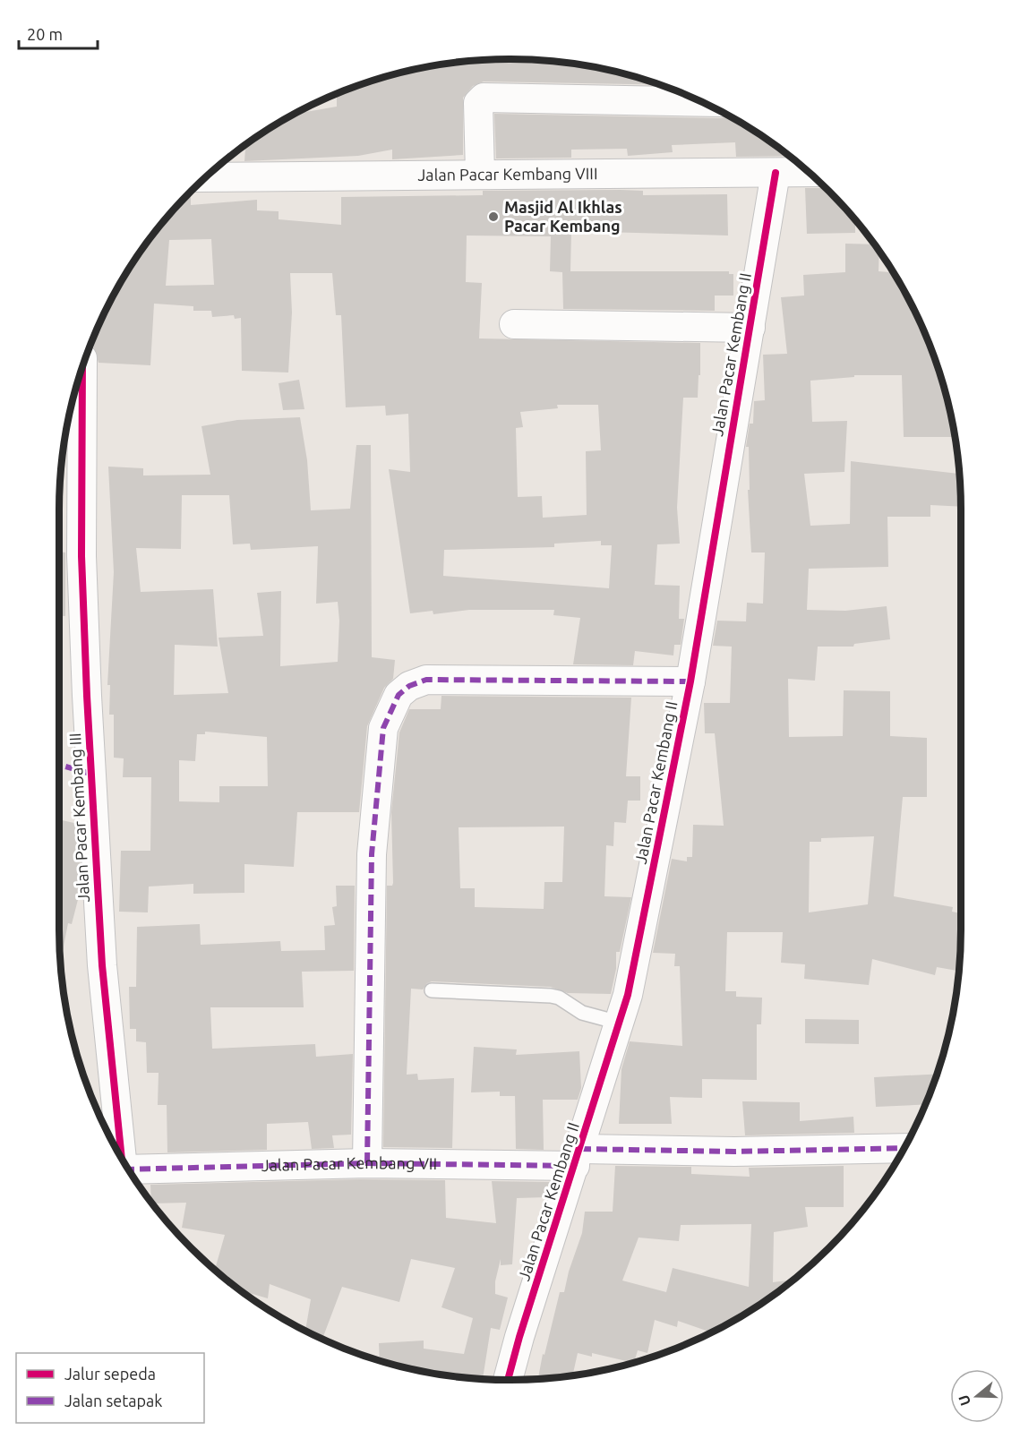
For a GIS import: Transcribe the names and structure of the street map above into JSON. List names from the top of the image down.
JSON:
{
  "streets": {
    "street": [
      "Jalan Pacar Kembang VIII",
      "Jalan Pacar Kembang II",
      "Jalan Pacar Kembang III",
      "Jalan Pacar Kembang VII"
    ]
  },
  "crossings": [
    ["Jalan Pacar Kembang VIII", "Jalan Pacar Kembang II"],
    ["Jalan Pacar Kembang II", "Jalan Pacar Kembang VII"]
  ],
  "places": ["Masjid Al Ikhlas Pacar Kembang"],
  "legend": ["Jalur sepeda", "Jalan setapak"],
  "scale_bar": "20 m",
  "north": "left"
}
